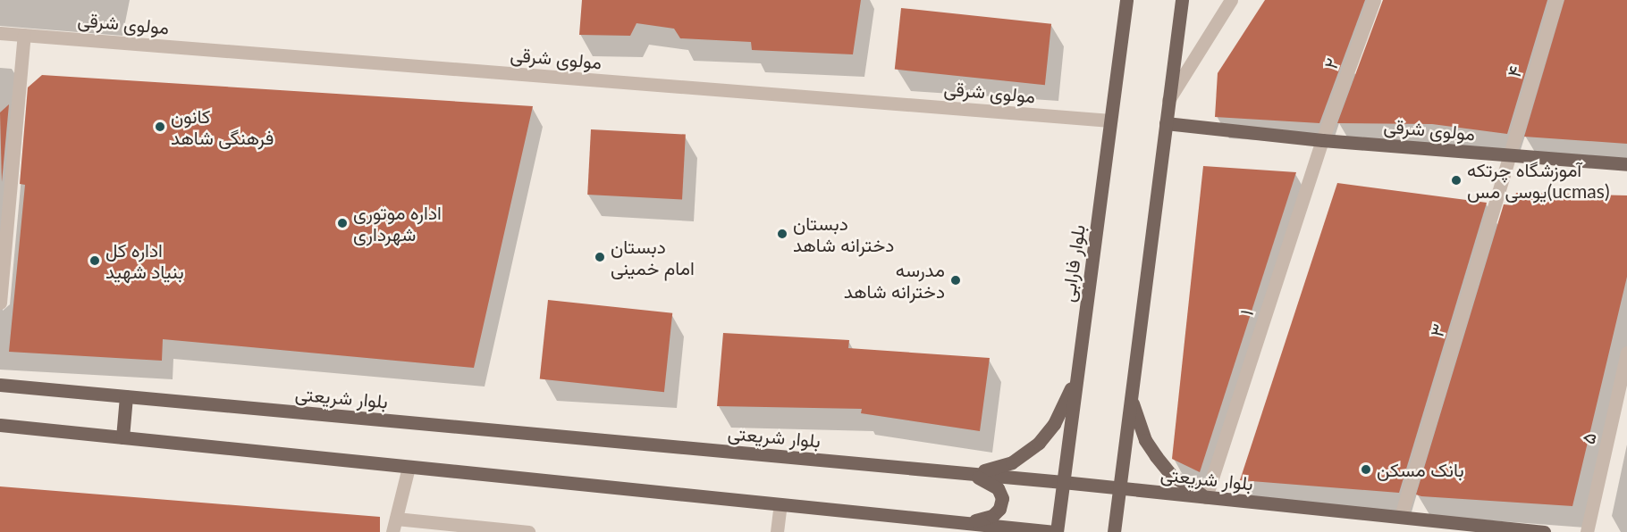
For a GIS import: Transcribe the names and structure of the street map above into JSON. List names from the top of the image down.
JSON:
{
  "streets": {
    "main road": ["مولوی شرقی", "بلوار فارابی", "بلوار شریعتی"],
    "street": [
      "۲",
      "۴",
      "۱",
      "۳",
      "۵"
    ]
  },
  "crossings": [
    ["مولوی شرقی", "۲"],
    ["مولوی شرقی", "۴"],
    ["مولوی شرقی", "بلوار فارابی"],
    ["مولوی شرقی", "۱"],
    ["مولوی شرقی", "۳"],
    ["۲", "۱"],
    ["۴", "۳"],
    ["بلوار فارابی", "بلوار شریعتی"],
    ["۱", "بلوار شریعتی"],
    ["۳", "بلوار شریعتی"]
  ],
  "places": [
    "کانون فرهنگی شاهد",
    "آموزشگاه چرتکه یوسی مس(ucmas)",
    "اداره موتوری شهرداری",
    "دبستان دخترانه شاهد",
    "دبستان امام خمینی",
    "اداره کل بنیاد شهید",
    "مدرسه دخترانه شاهد",
    "بانک مسکن"
  ]
}
